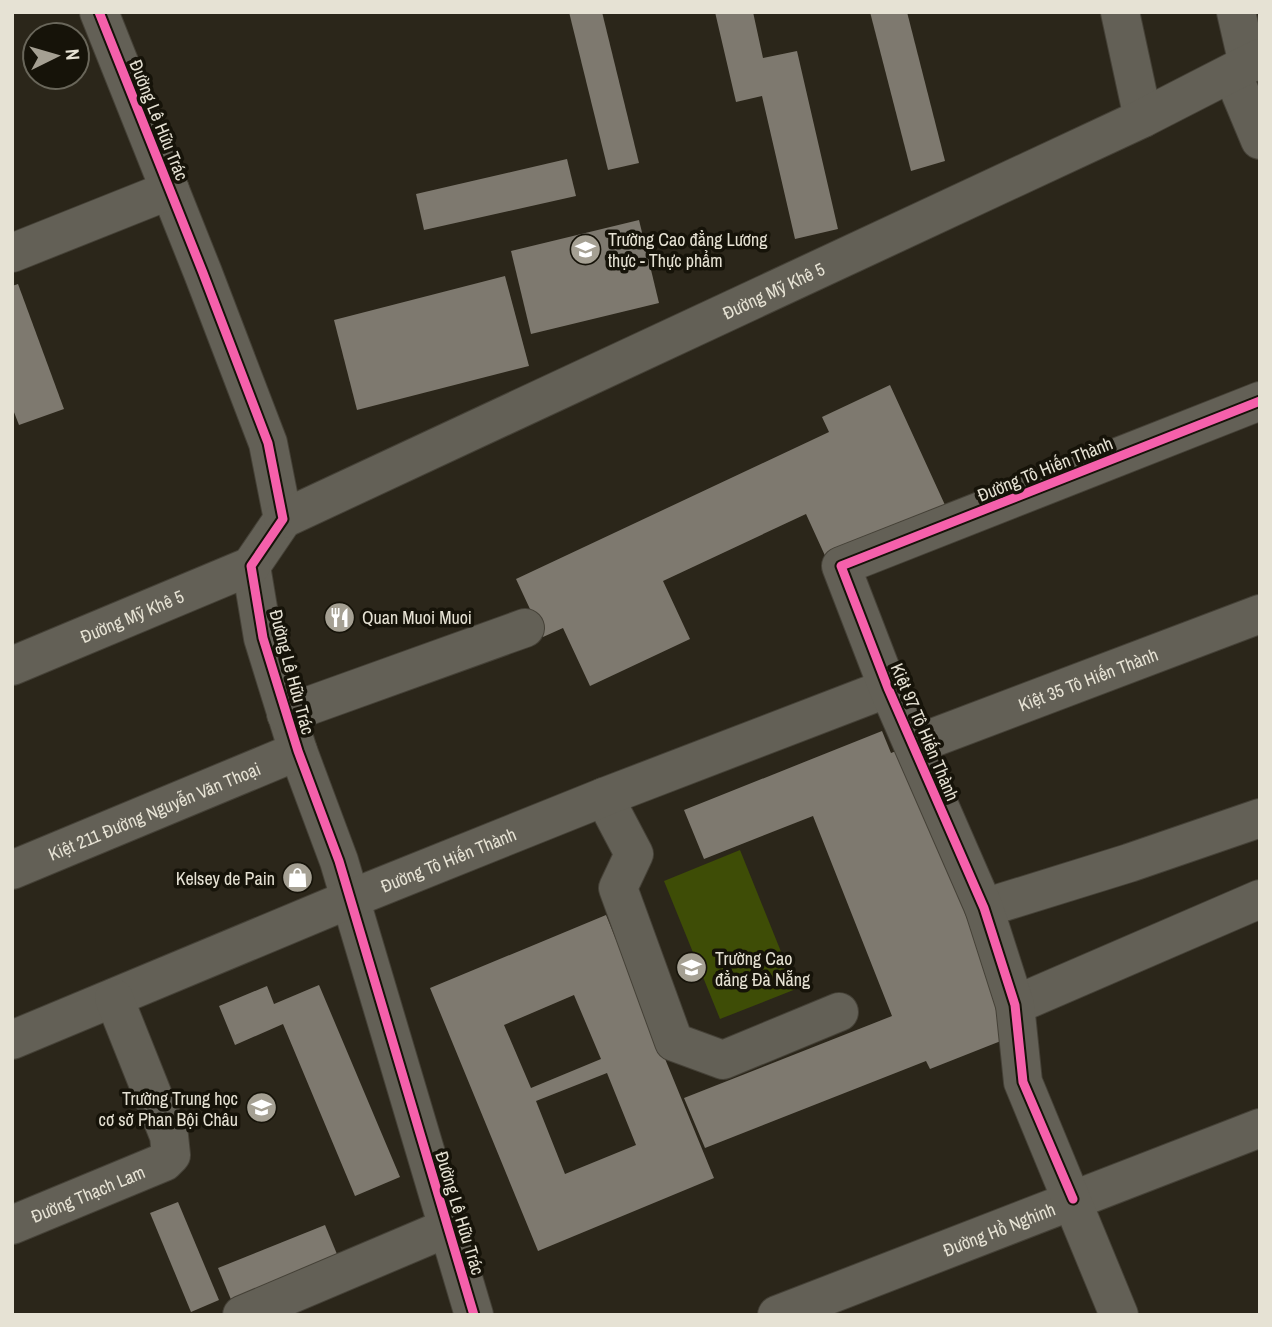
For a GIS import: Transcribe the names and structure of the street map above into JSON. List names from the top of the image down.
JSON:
{
  "streets": {
    "street": [
      "Đường Lê Hữu Trác",
      "Đường Mỹ Khê 5",
      "Đường Tô Hiến Thành",
      "Kiệt 35 Tô Hiến Thành",
      "Kiệt 97 Tô Hiến Thành",
      "Kiệt 211 Đường Nguyễn Văn Thoại",
      "Đường Thạch Lam",
      "Đường Hồ Nghinh"
    ]
  },
  "crossings": [
    ["Đường Lê Hữu Trác", "Đường Mỹ Khê 5"],
    ["Đường Lê Hữu Trác", "Đường Tô Hiến Thành"],
    ["Đường Lê Hữu Trác", "Kiệt 211 Đường Nguyễn Văn Thoại"],
    ["Đường Tô Hiến Thành", "Kiệt 97 Tô Hiến Thành"],
    ["Đường Tô Hiến Thành", "Đường Thạch Lam"],
    ["Kiệt 35 Tô Hiến Thành", "Kiệt 97 Tô Hiến Thành"],
    ["Kiệt 97 Tô Hiến Thành", "Đường Hồ Nghinh"]
  ],
  "places": {
    "school or university": ["Trường Cao đẳng Lương thực - Thực phẩm", "Trường Cao đẳng Đà Nẵng", "Trường Trung học cơ sở Phan Bội Châu"],
    "restaurant": ["Quan Muoi Muoi"],
    "shop": ["Kelsey de Pain"]
  },
  "north": "right"
}
